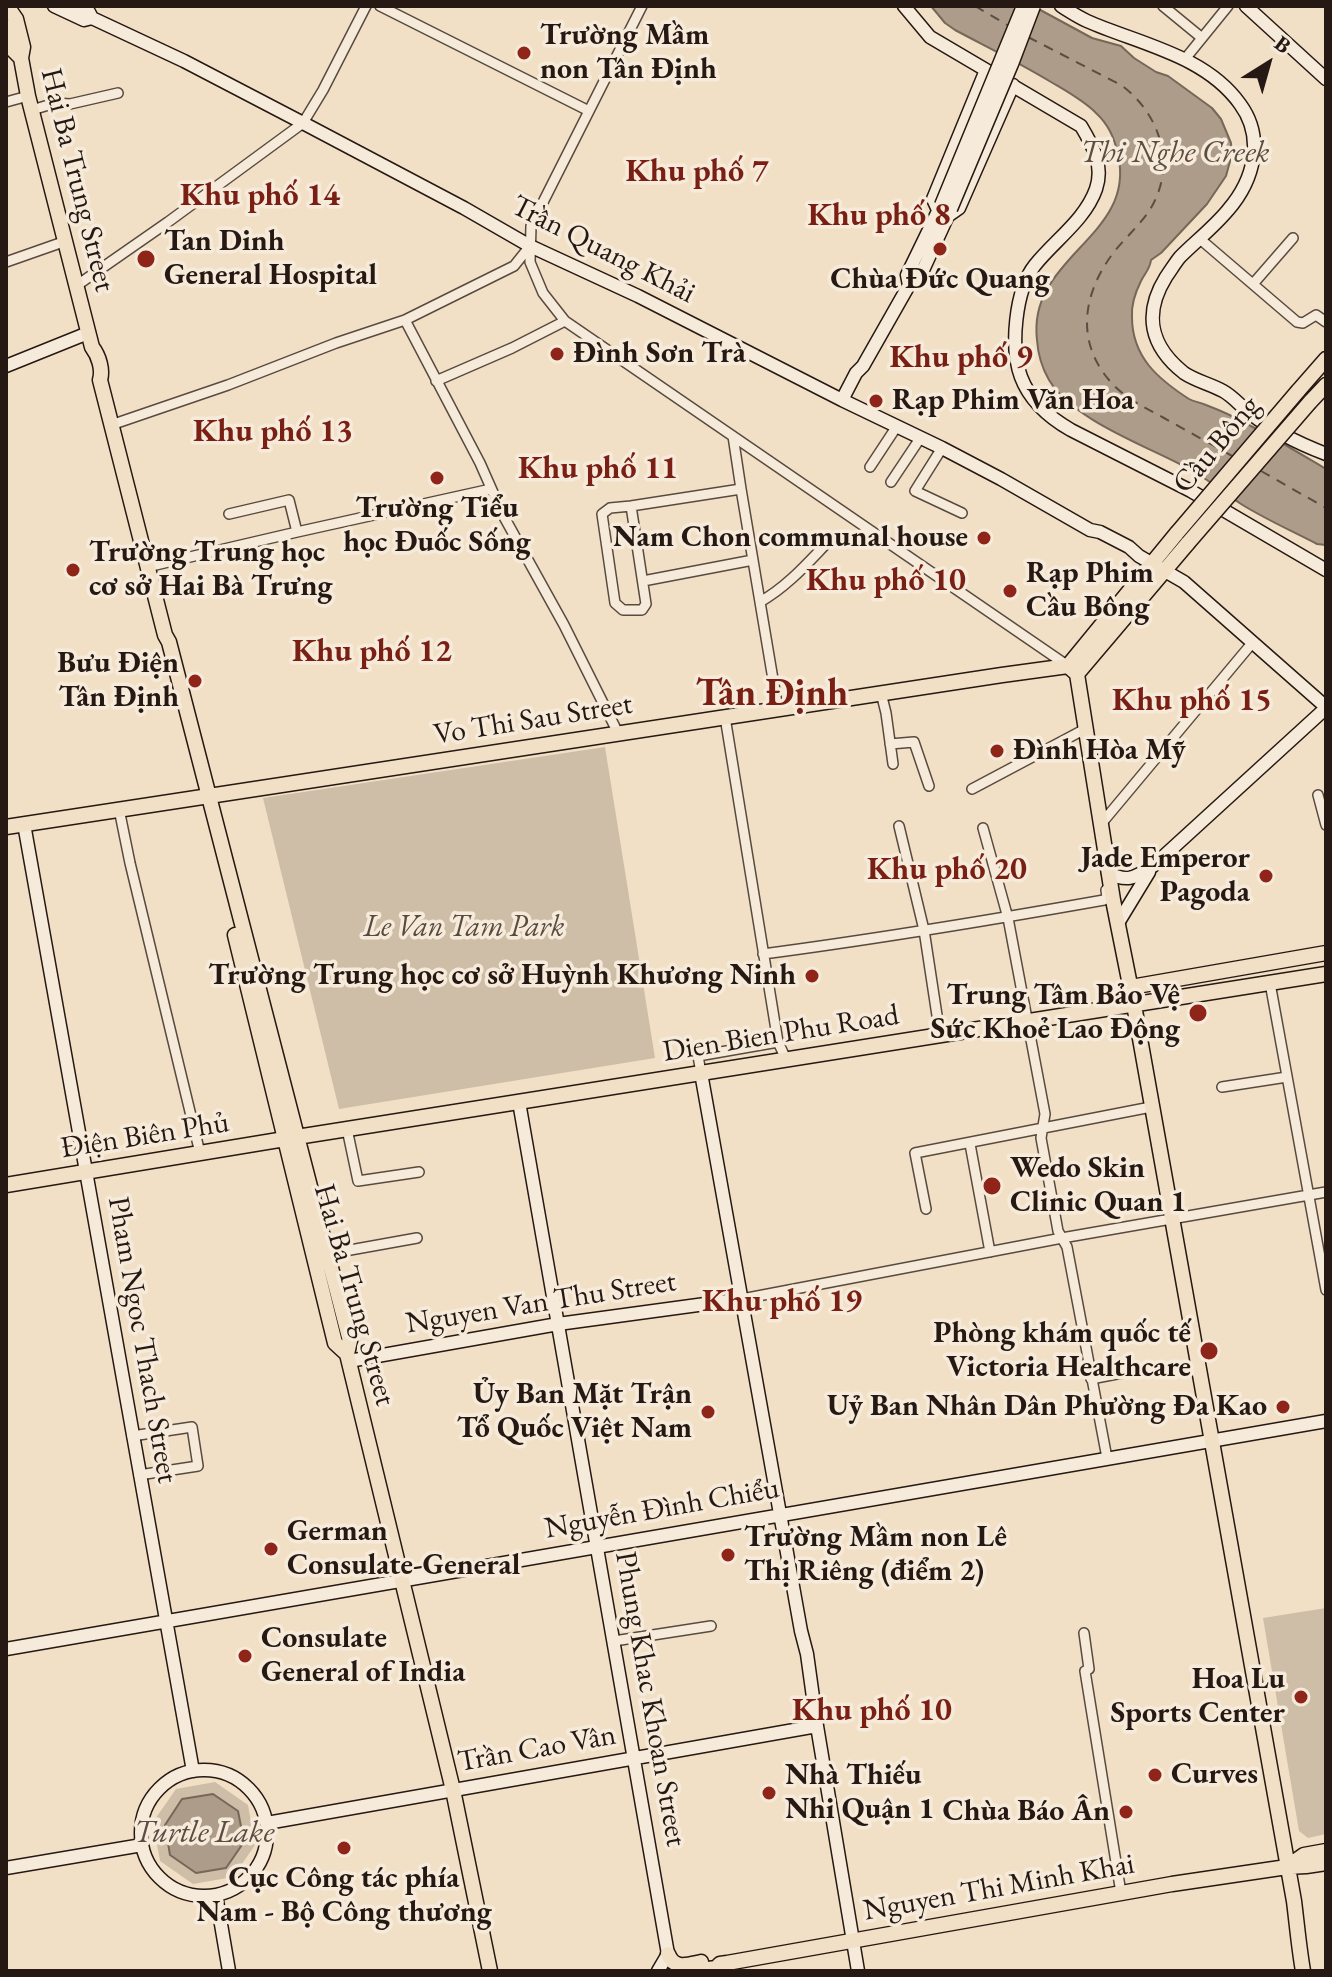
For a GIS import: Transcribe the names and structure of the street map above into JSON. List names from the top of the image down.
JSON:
{
  "streets": {
    "main road": [
      "Hai Ba Trung Street",
      "Cầu Bông",
      "Vo Thi Sau Street",
      "Dien Bien Phu Road",
      "Điện Biên Phủ",
      "Nguyen Thi Minh Khai"
    ],
    "street": [
      "Trần Quang Khải",
      "Nguyen Van Thu Street",
      "Pham Ngoc Thach Street",
      "Nguyễn Đình Chiểu",
      "Phung Khac Khoan Street",
      "Trần Cao Vân"
    ]
  },
  "crossings": [
    ["Hai Ba Trung Street", "Vo Thi Sau Street"],
    ["Hai Ba Trung Street", "Dien Bien Phu Road"],
    ["Hai Ba Trung Street", "Điện Biên Phủ"],
    ["Hai Ba Trung Street", "Nguyen Van Thu Street"],
    ["Hai Ba Trung Street", "Nguyễn Đình Chiểu"],
    ["Hai Ba Trung Street", "Trần Cao Vân"],
    ["Vo Thi Sau Street", "Pham Ngoc Thach Street"],
    ["Dien Bien Phu Road", "Điện Biên Phủ"],
    ["Dien Bien Phu Road", "Phung Khac Khoan Street"],
    ["Điện Biên Phủ", "Pham Ngoc Thach Street"],
    ["Nguyen Van Thu Street", "Phung Khac Khoan Street"],
    ["Pham Ngoc Thach Street", "Nguyễn Đình Chiểu"],
    ["Pham Ngoc Thach Street", "Trần Cao Vân"],
    ["Nguyễn Đình Chiểu", "Phung Khac Khoan Street"],
    ["Phung Khac Khoan Street", "Trần Cao Vân"],
    ["Phung Khac Khoan Street", "Nguyen Thi Minh Khai"]
  ],
  "districts": [
    "Khu phố 7",
    "Khu phố 14",
    "Khu phố 8",
    "Khu phố 9",
    "Khu phố 13",
    "Khu phố 11",
    "Khu phố 10",
    "Khu phố 12",
    "Tân Định",
    "Khu phố 15",
    "Khu phố 20",
    "Khu phố 19",
    "Khu phố 10"
  ],
  "water": ["Thi Nghe Creek", "Turtle Lake"],
  "parks": ["Le Van Tam Park"],
  "places": [
    "Trường Mầm non Tân Định",
    "Chùa Đức Quang",
    "Tan Dinh General Hospital",
    "Đình Sơn Trà",
    "Rạp Phim Văn Hoa",
    "Trường Tiểu học Đuốc Sống",
    "Nam Chon communal house",
    "Trường Trung học cơ sở Hai Bà Trưng",
    "Rạp Phim Cầu Bông",
    "Bưu Điện Tân Định",
    "Đình Hòa Mỹ",
    "Jade Emperor Pagoda",
    "Trường Trung học cơ sở Huỳnh Khương Ninh",
    "Trung Tâm Bảo Vệ Sức Khoẻ Lao Động",
    "Wedo Skin Clinic Quan 1",
    "Phòng khám quốc tế Victoria Healthcare",
    "Uỷ Ban Nhân Dân Phường Đa Kao",
    "Ủy Ban Mặt Trận Tổ Quốc Việt Nam",
    "German Consulate-General",
    "Trường Mầm non Lê Thị Riêng (điểm 2)",
    "Consulate General of India",
    "Hoa Lu Sports Center",
    "Curves",
    "Nhà Thiếu Nhi Quận 1",
    "Chùa Báo Ân",
    "Cục Công tác phía Nam - Bộ Công thương"
  ],
  "north": "top right"
}
